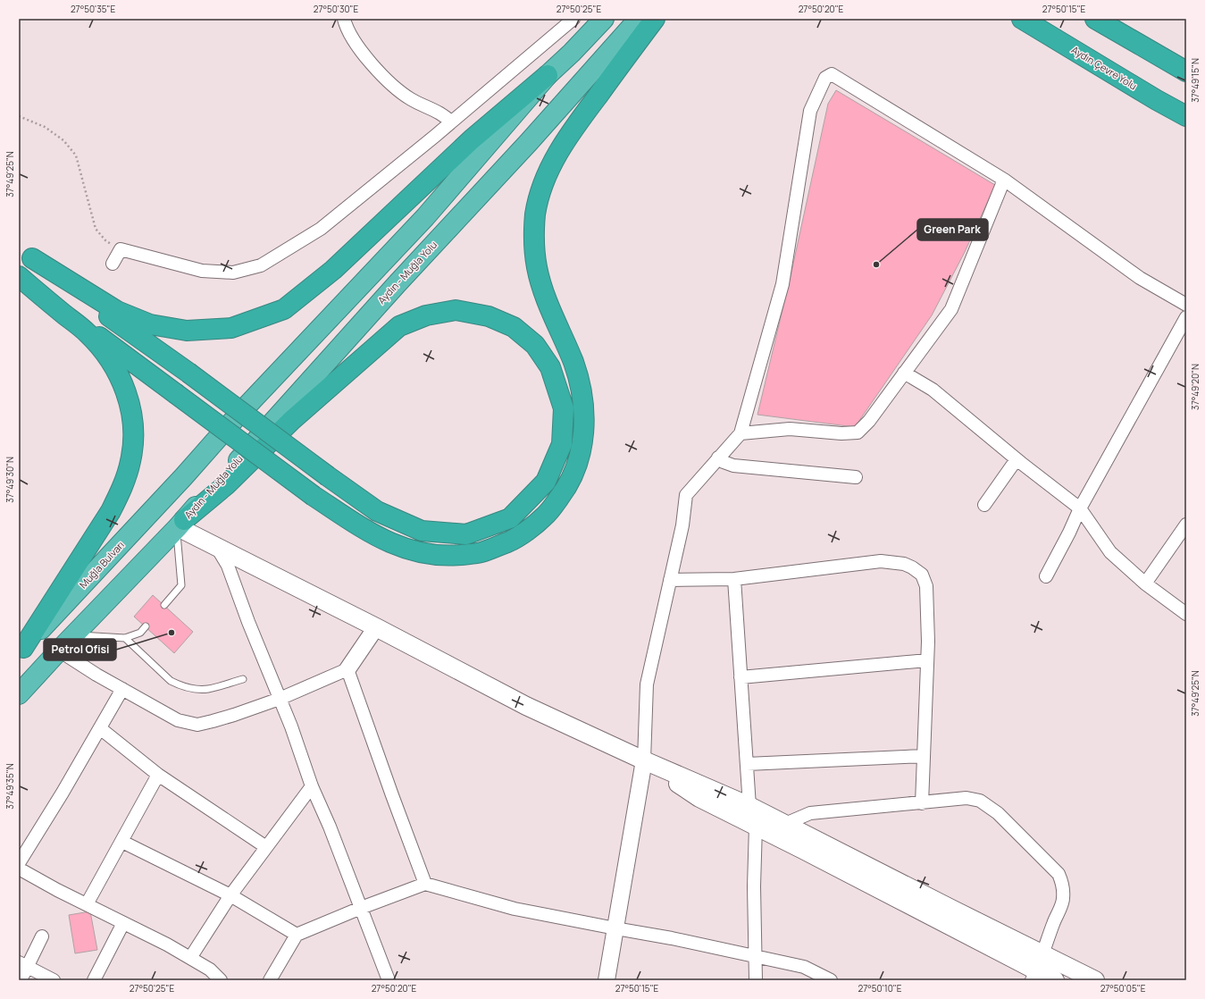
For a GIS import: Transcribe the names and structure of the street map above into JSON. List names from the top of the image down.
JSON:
{
  "streets": {
    "highway": ["Aydın Çevre Yolu", "Aydın - Muğla Yolu", "Muğla Bulvarı"]
  },
  "places": ["Green Park", "Petrol Ofisi"],
  "coordinates": [
    "27°50'35\"E",
    "27°50'30\"E",
    "27°50'25\"E",
    "27°50'20\"E",
    "27°50'15\"E",
    "37°49'15\"N",
    "37°49'25\"N",
    "37°49'20\"N",
    "37°49'30\"N",
    "37°49'35\"N",
    "27°50'10\"E",
    "27°50'05\"E"
  ]
}
